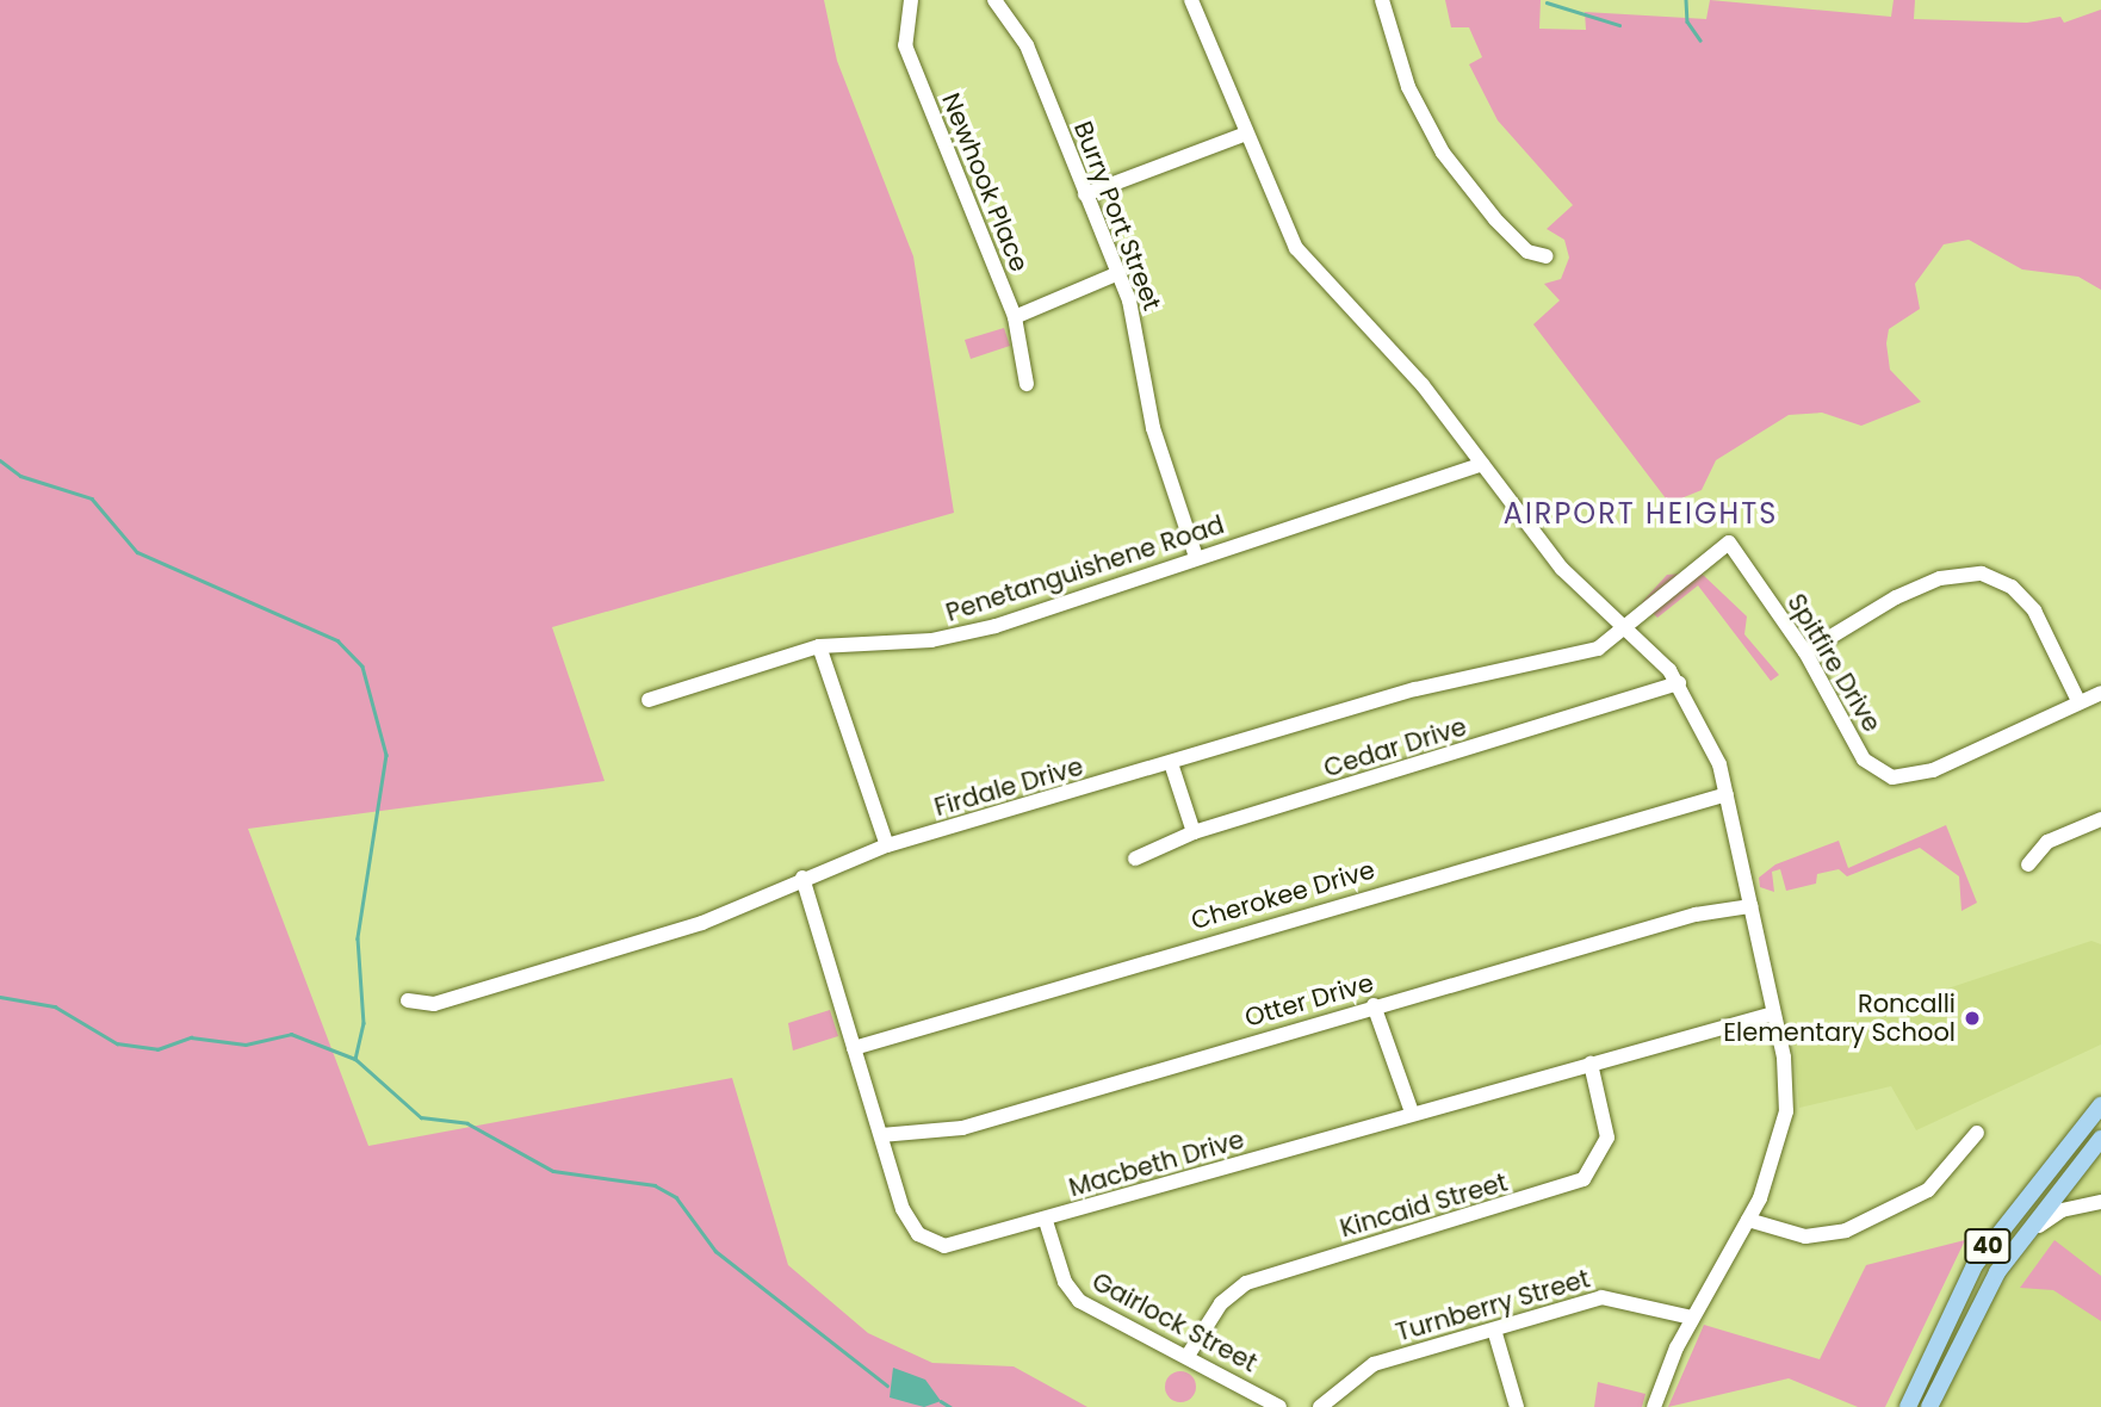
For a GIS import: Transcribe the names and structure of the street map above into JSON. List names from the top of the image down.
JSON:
{
  "streets": {
    "main road": ["40"],
    "street": [
      "Newhook Place",
      "Burry Port Street",
      "Penetanguishene Road",
      "Spitfire Drive",
      "Cedar Drive",
      "Firdale Drive",
      "Cherokee Drive",
      "Otter Drive",
      "Macbeth Drive",
      "Kincaid Street",
      "Turnberry Street",
      "Gairlock Street"
    ]
  },
  "crossings": [
    ["Burry Port Street", "Penetanguishene Road"],
    ["Spitfire Drive", "Firdale Drive"],
    ["Firdale Drive", "Macbeth Drive"],
    ["Cherokee Drive", "Macbeth Drive"],
    ["Otter Drive", "Macbeth Drive"],
    ["Macbeth Drive", "Kincaid Street"],
    ["Macbeth Drive", "Gairlock Street"],
    ["Kincaid Street", "Gairlock Street"]
  ],
  "districts": ["AIRPORT HEIGHTS"],
  "places": ["Roncalli Elementary School"]
}
